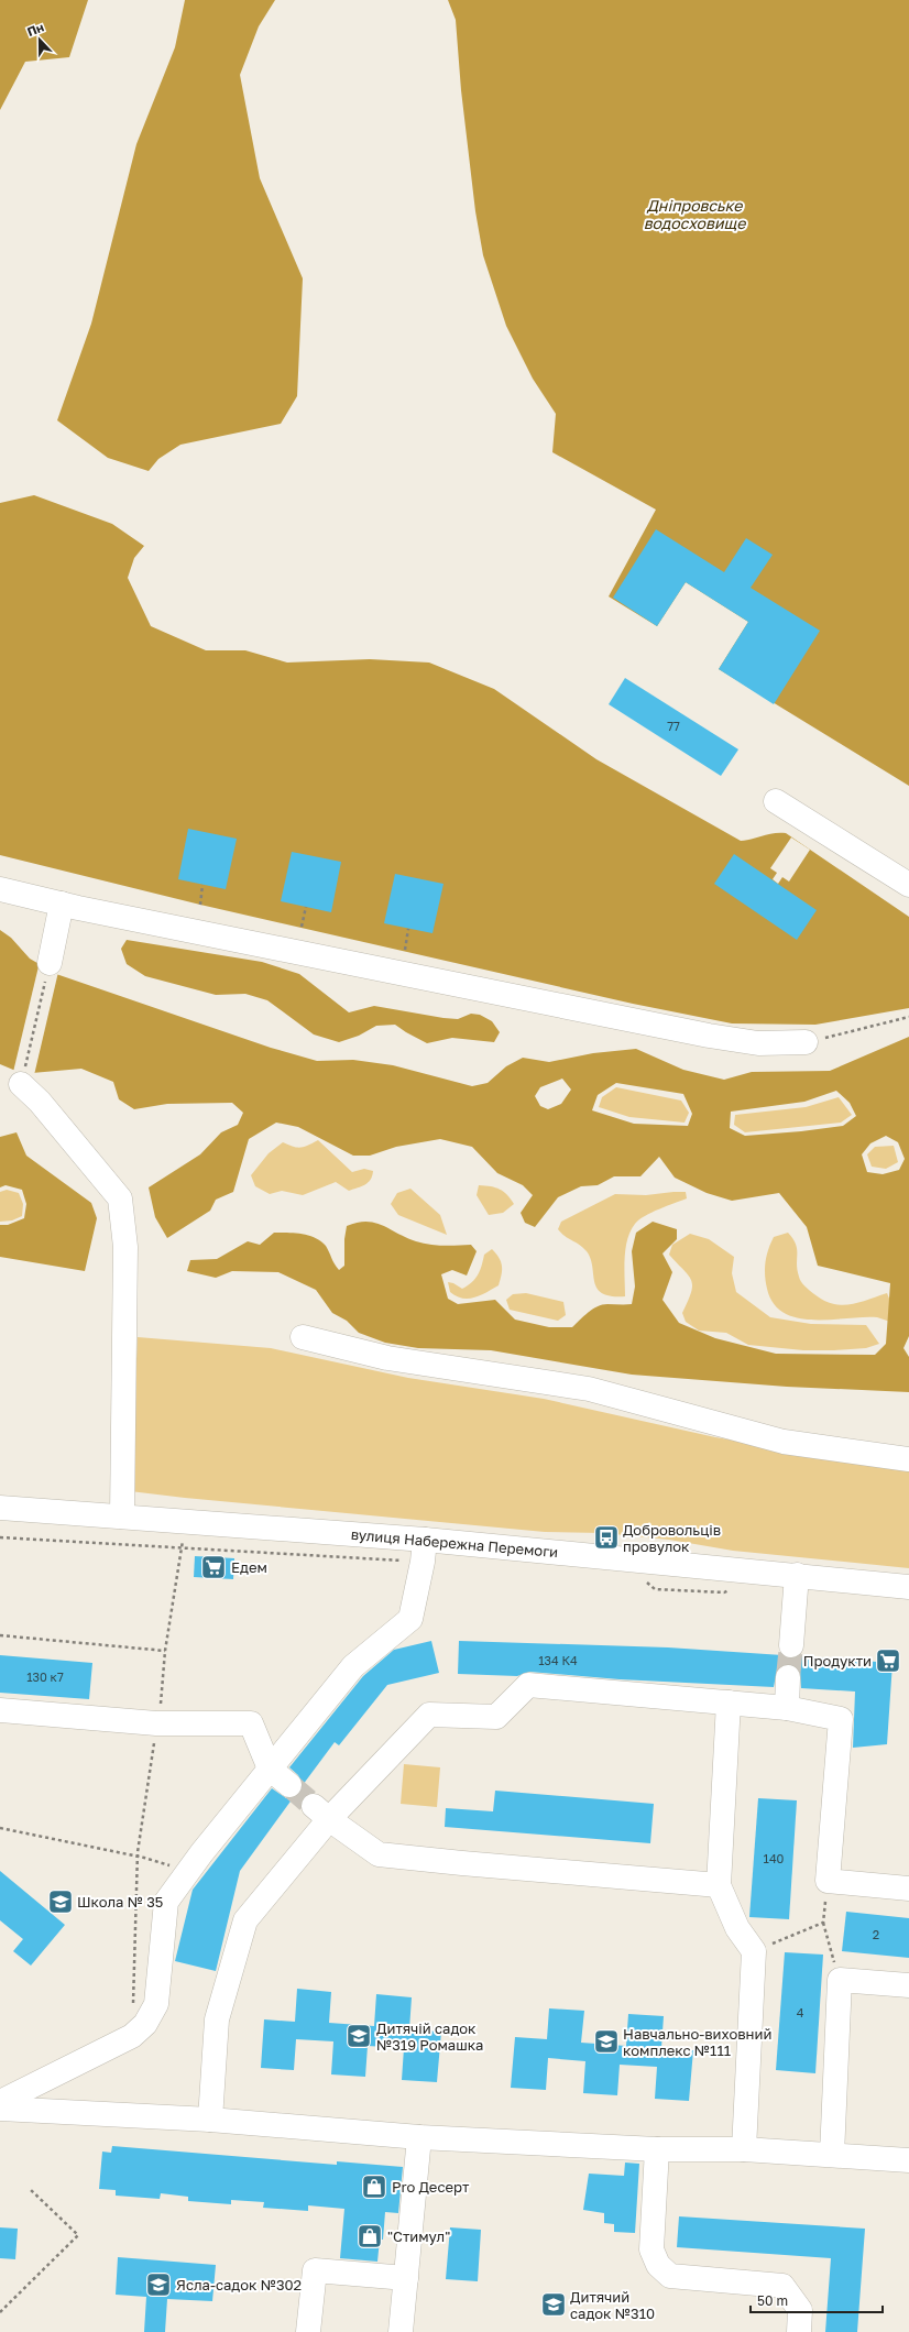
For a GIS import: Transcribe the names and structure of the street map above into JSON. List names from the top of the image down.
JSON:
{
  "streets": {
    "street": ["вулиця Набережна Перемоги"]
  },
  "water": ["Дніпровське водосховище"],
  "places": {
    "bus stop": ["Добровольців провулок"],
    "supermarket": ["Едем", "Продукти"],
    "school or university": [
      "Школа № 35",
      "Дитячій садок №319 Ромашка",
      "Навчально-виховний комплекс №111",
      "Ясла-садок №302",
      "Дитячий садок №310"
    ],
    "shop": ["Pro Десерт", "\"Стимул\""]
  },
  "house_numbers": [
    "77",
    "134 К4",
    "130 к7",
    "140",
    "2",
    "4"
  ],
  "scale_bar": "50 m",
  "north": "top"
}
